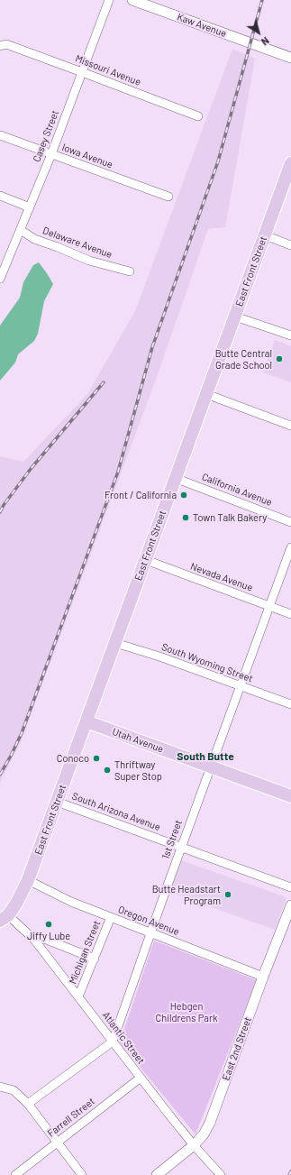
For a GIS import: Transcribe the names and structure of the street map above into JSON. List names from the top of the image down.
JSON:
{
  "streets": {
    "main road": ["East Front Street", "Utah Avenue"],
    "street": [
      "Kaw Avenue",
      "Missouri Avenue",
      "Casey Street",
      "Iowa Avenue",
      "Delaware Avenue",
      "California Avenue",
      "Nevada Avenue",
      "South Wyoming Street",
      "South Arizona Avenue",
      "1st Street",
      "Oregon Avenue",
      "Michigan Street",
      "Atlantic Street",
      "East 2nd Street",
      "Farrell Street"
    ]
  },
  "crossings": [
    ["Missouri Avenue", "Casey Street"],
    ["Casey Street", "Iowa Avenue"],
    ["Casey Street", "Delaware Avenue"],
    ["East Front Street", "California Avenue"],
    ["East Front Street", "Nevada Avenue"],
    ["East Front Street", "South Wyoming Street"],
    ["East Front Street", "Utah Avenue"],
    ["East Front Street", "South Arizona Avenue"],
    ["East Front Street", "Oregon Avenue"],
    ["East Front Street", "Atlantic Street"],
    ["Nevada Avenue", "1st Street"],
    ["South Wyoming Street", "1st Street"],
    ["Utah Avenue", "1st Street"],
    ["South Arizona Avenue", "1st Street"],
    ["1st Street", "Oregon Avenue"],
    ["1st Street", "Atlantic Street"],
    ["Oregon Avenue", "Michigan Street"],
    ["Oregon Avenue", "East 2nd Street"],
    ["Michigan Street", "Atlantic Street"],
    ["Atlantic Street", "East 2nd Street"],
    ["Atlantic Street", "Farrell Street"]
  ],
  "districts": ["South Butte"],
  "parks": ["Hebgen Childrens Park"],
  "places": [
    "Butte Central Grade School",
    "Front / California",
    "Town Talk Bakery",
    "Conoco",
    "Thriftway Super Stop",
    "Butte Headstart Program",
    "Jiffy Lube"
  ],
  "north": "bottom right"
}
